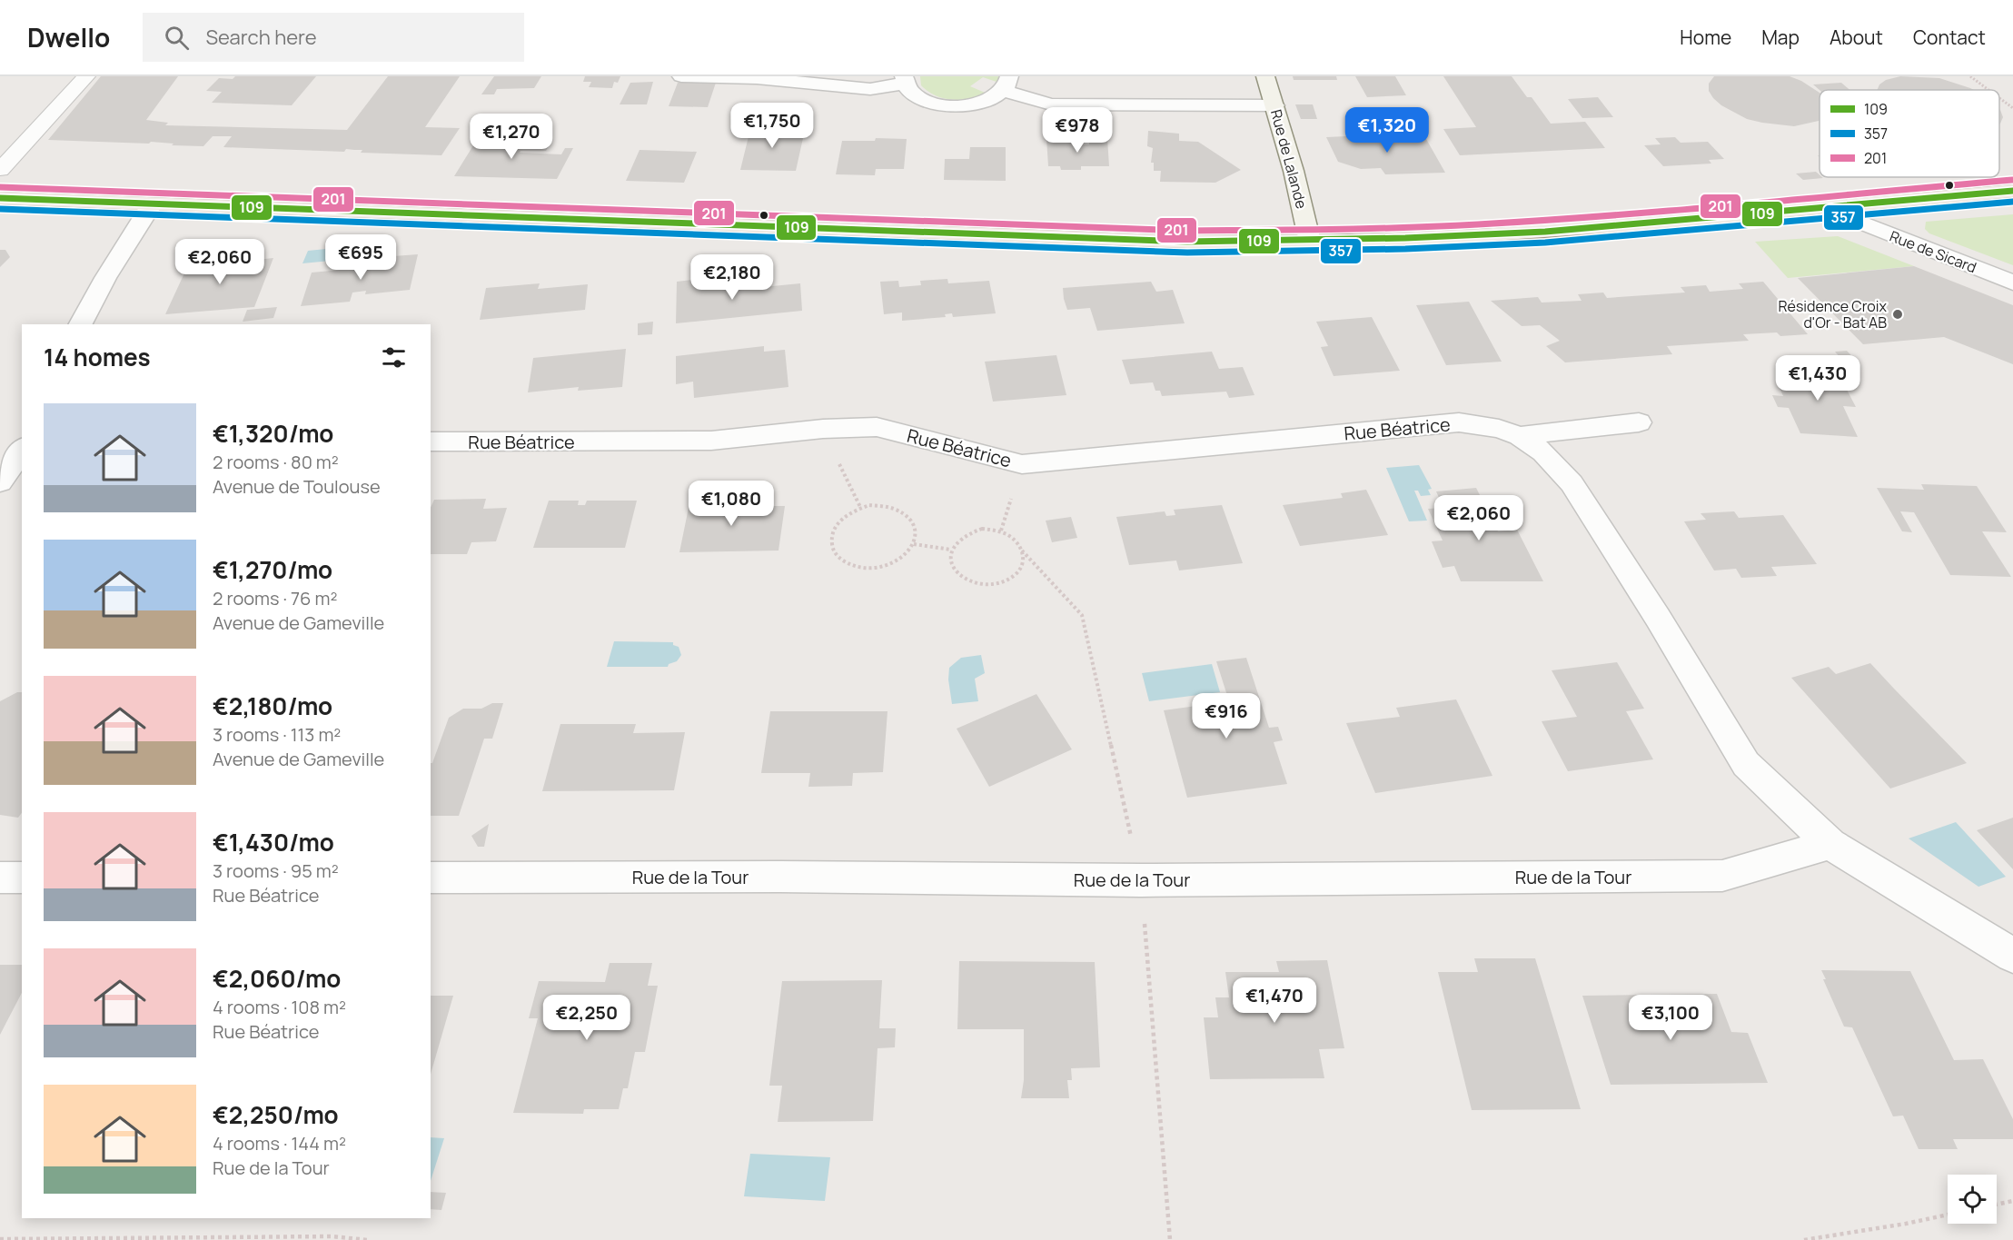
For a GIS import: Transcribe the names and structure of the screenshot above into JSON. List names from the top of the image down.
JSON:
{
  "streets": {
    "street": [
      "Rue de Lalande",
      "Rue de Sicard",
      "Rue Béatrice",
      "Rue de la Tour"
    ]
  },
  "crossings": [
    ["Rue Béatrice", "Rue de la Tour"]
  ],
  "places": ["Résidence Croix d'Or - Bat AB"],
  "lines": ["transit line 201", "transit line 109", "transit line 357"],
  "legend": ["109", "357", "201"],
  "page": {
    "header": "Dwello",
    "search": "Search here",
    "nav": [
      "Home",
      "Map",
      "About",
      "Contact"
    ],
    "price": [
      "€1,750",
      "€978",
      "€1,320",
      "€1,270",
      "€695",
      "€2,060",
      "€2,180",
      "€1,430",
      "€1,080",
      "€2,060",
      "€916",
      "€1,470",
      "€2,250",
      "€3,100"
    ],
    "heading": "14 homes",
    "list": [
      {
        "name": "€1,320/mo",
        "note": "2 rooms · 80 m² · Avenue de Toulouse"
      },
      {
        "name": "€1,270/mo",
        "note": "2 rooms · 76 m² · Avenue de Gameville"
      },
      {
        "name": "€2,180/mo",
        "note": "3 rooms · 113 m² · Avenue de Gameville"
      },
      {
        "name": "€1,430/mo",
        "note": "3 rooms · 95 m² · Rue Béatrice"
      },
      {
        "name": "€2,060/mo",
        "note": "4 rooms · 108 m² · Rue Béatrice"
      },
      {
        "name": "€2,250/mo",
        "note": "4 rooms · 144 m² · Rue de la Tour"
      }
    ]
  }
}
